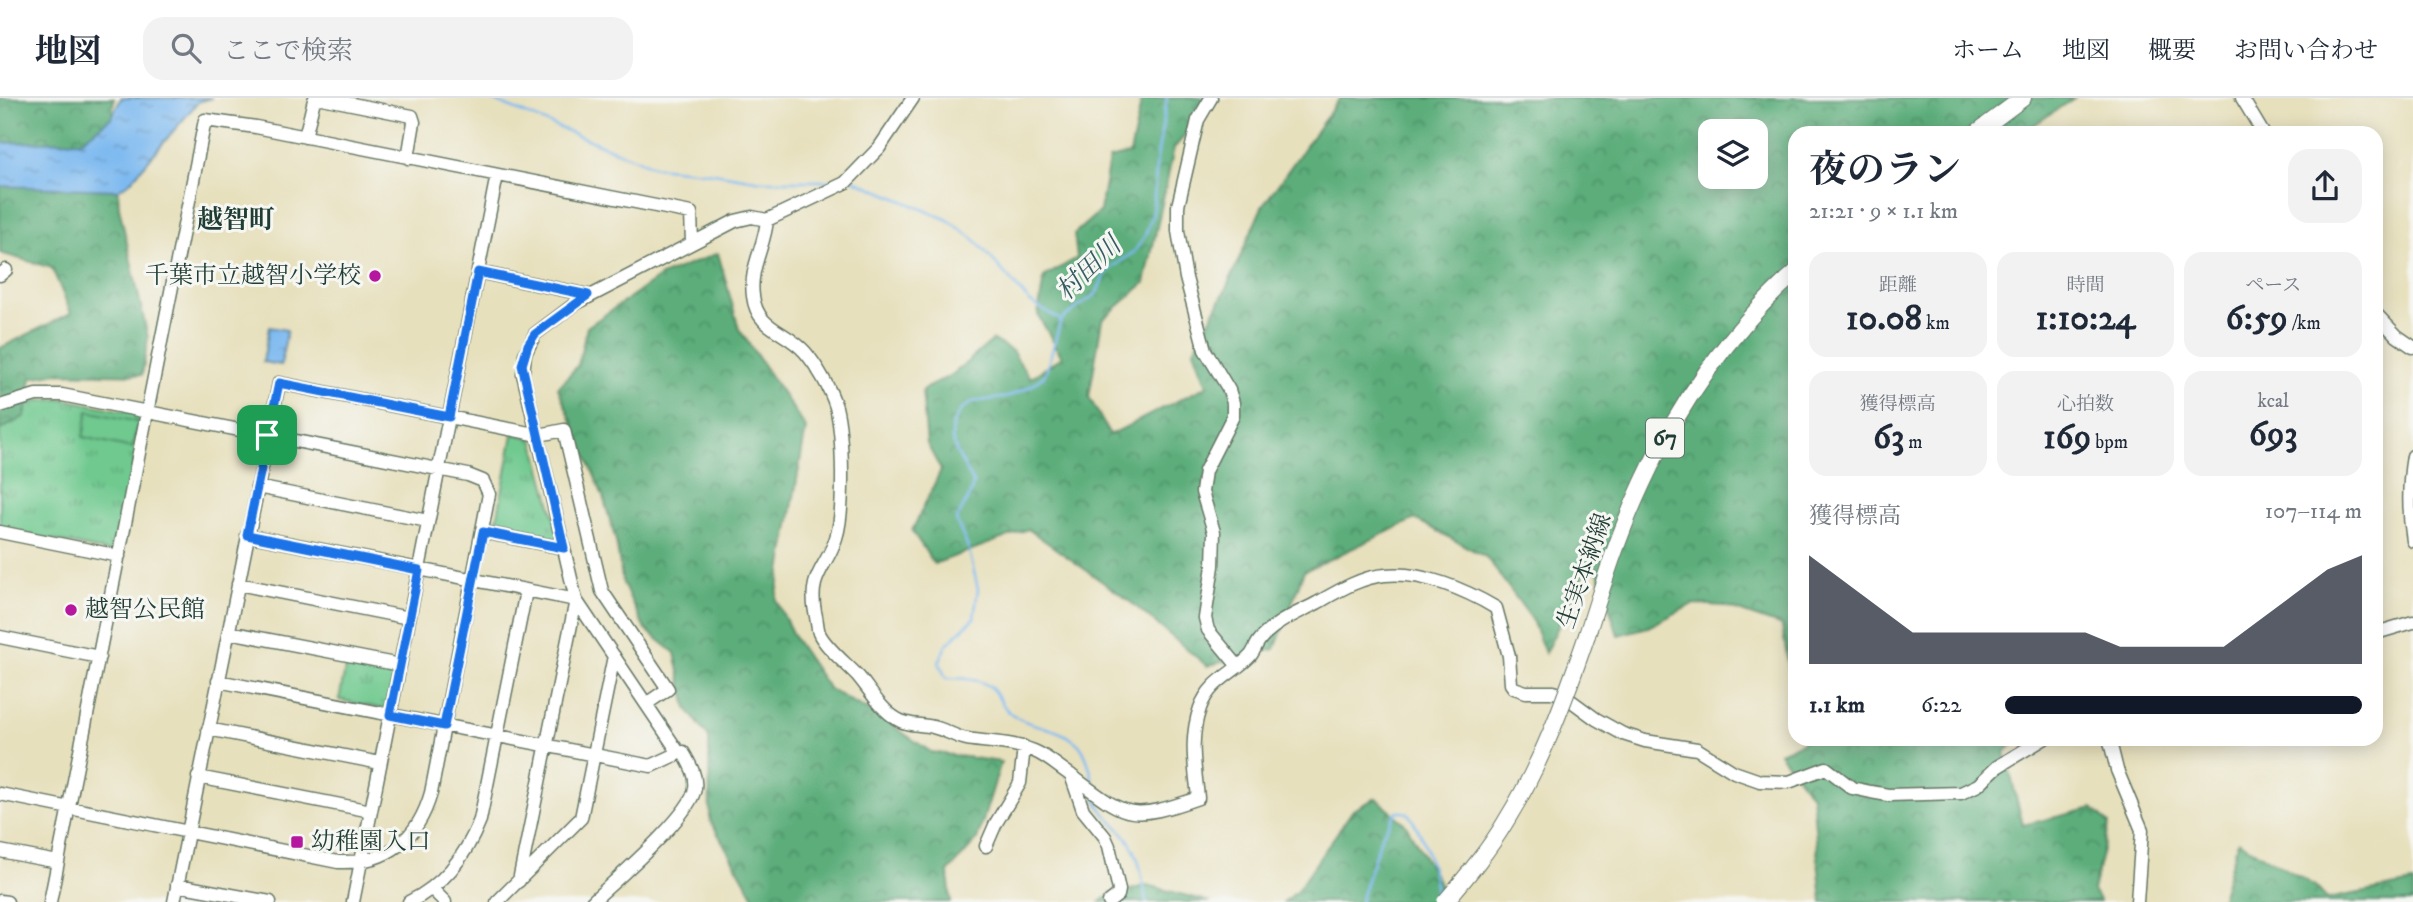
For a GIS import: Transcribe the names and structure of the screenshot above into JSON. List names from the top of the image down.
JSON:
{
  "streets": {
    "main road": ["67", "生実本納線"]
  },
  "districts": ["越智町"],
  "water": ["村田川"],
  "places": {
    "other": ["千葉市立越智小学校", "越智公民館"],
    "transit": ["幼稚園入口"]
  },
  "page": {
    "header": "地図",
    "search": "ここで検索",
    "nav": [
      "ホーム",
      "地図",
      "概要",
      "お問い合わせ"
    ],
    "heading": ["夜のラン", "21:21 · 9 × 1.1 km"],
    "stats": [
      ["距離", "10.08 km"],
      ["時間", "1:10:24"],
      ["ペース", "6:59 /km"],
      ["獲得標高", "63 m"],
      ["心拍数", "169 bpm"],
      ["kcal", "693"]
    ],
    "chart": ["獲得標高", "107–114 m"],
    "list": [
      {
        "name": "1.1 km",
        "note": "6:22"
      }
    ]
  }
}
